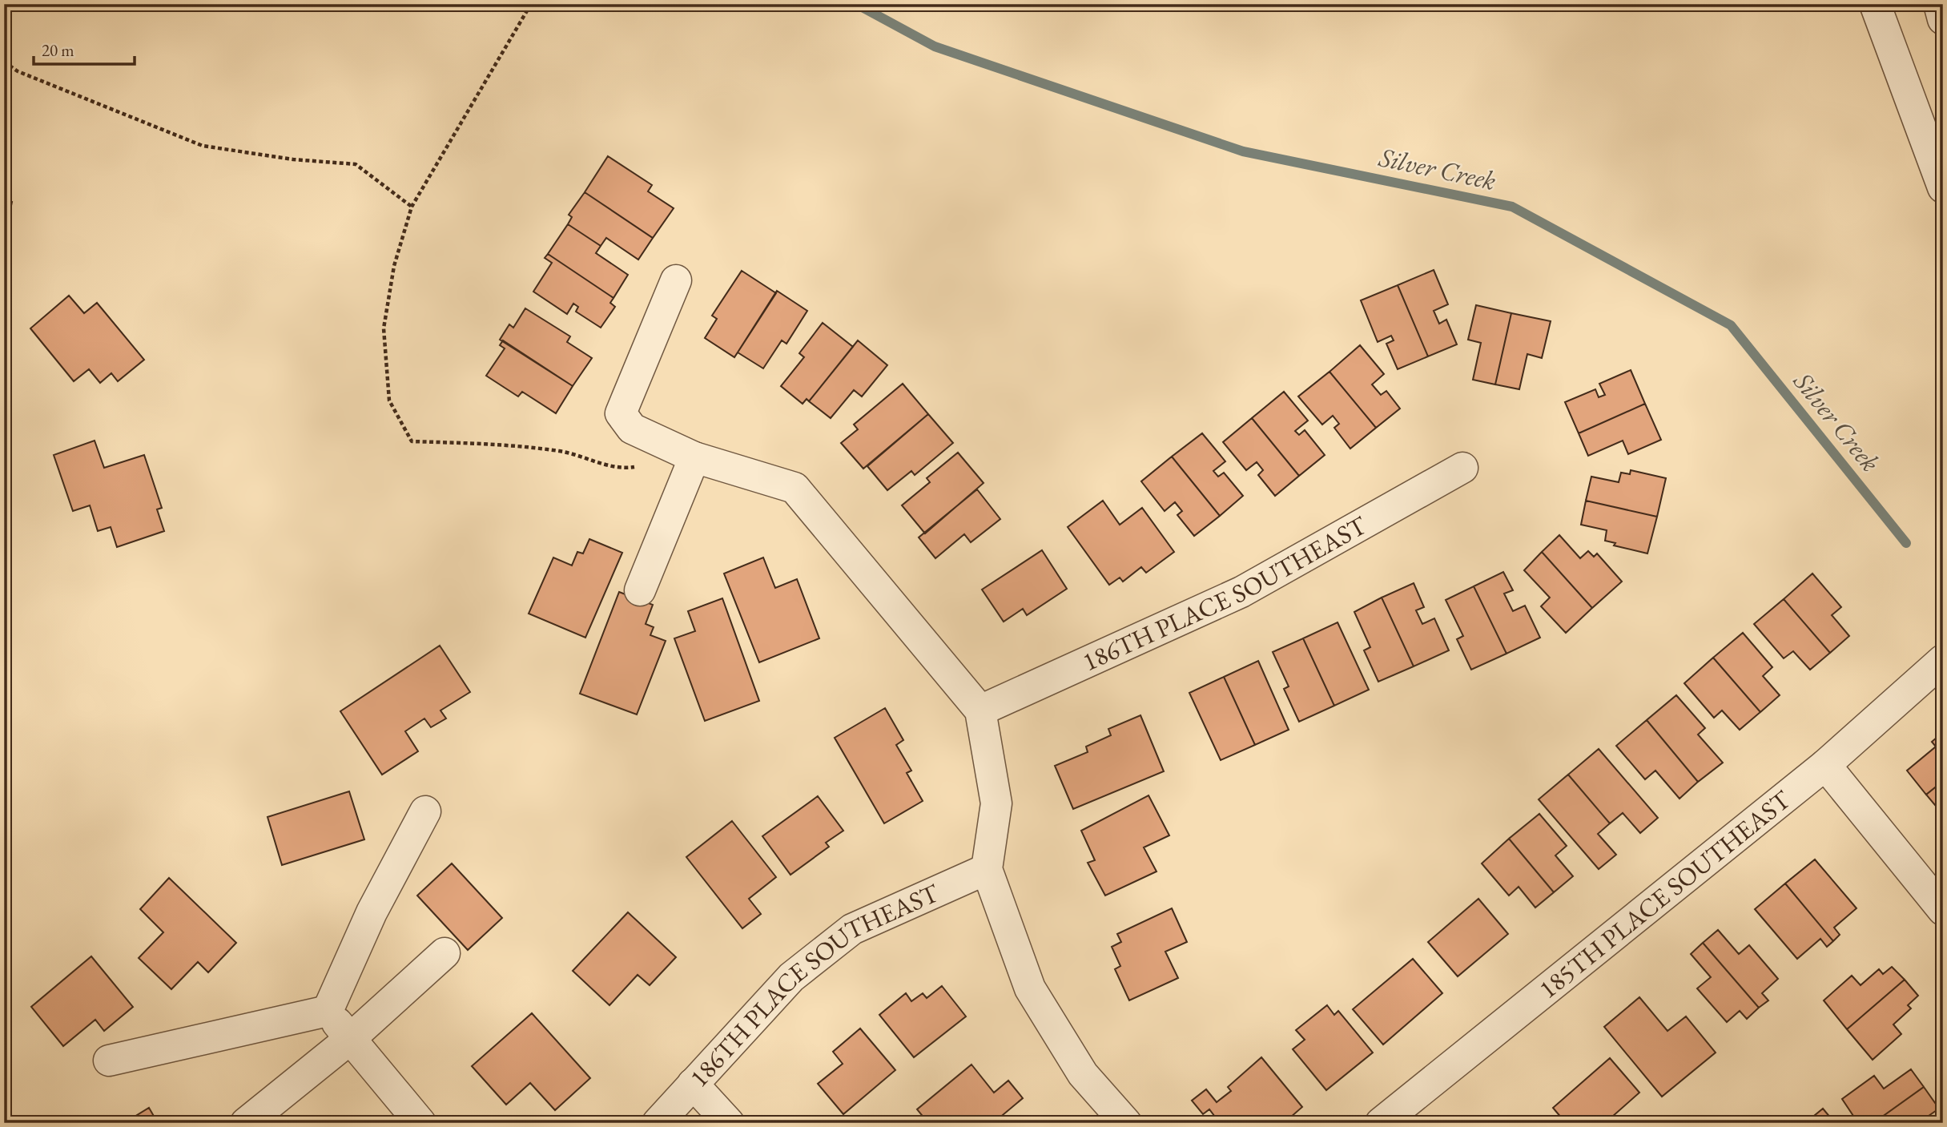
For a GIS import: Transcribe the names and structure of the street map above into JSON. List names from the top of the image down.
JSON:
{
  "streets": {
    "street": ["186TH PLACE SOUTHEAST", "185TH PLACE SOUTHEAST"]
  },
  "water": ["Silver Creek"],
  "scale_bar": "20 m"
}
